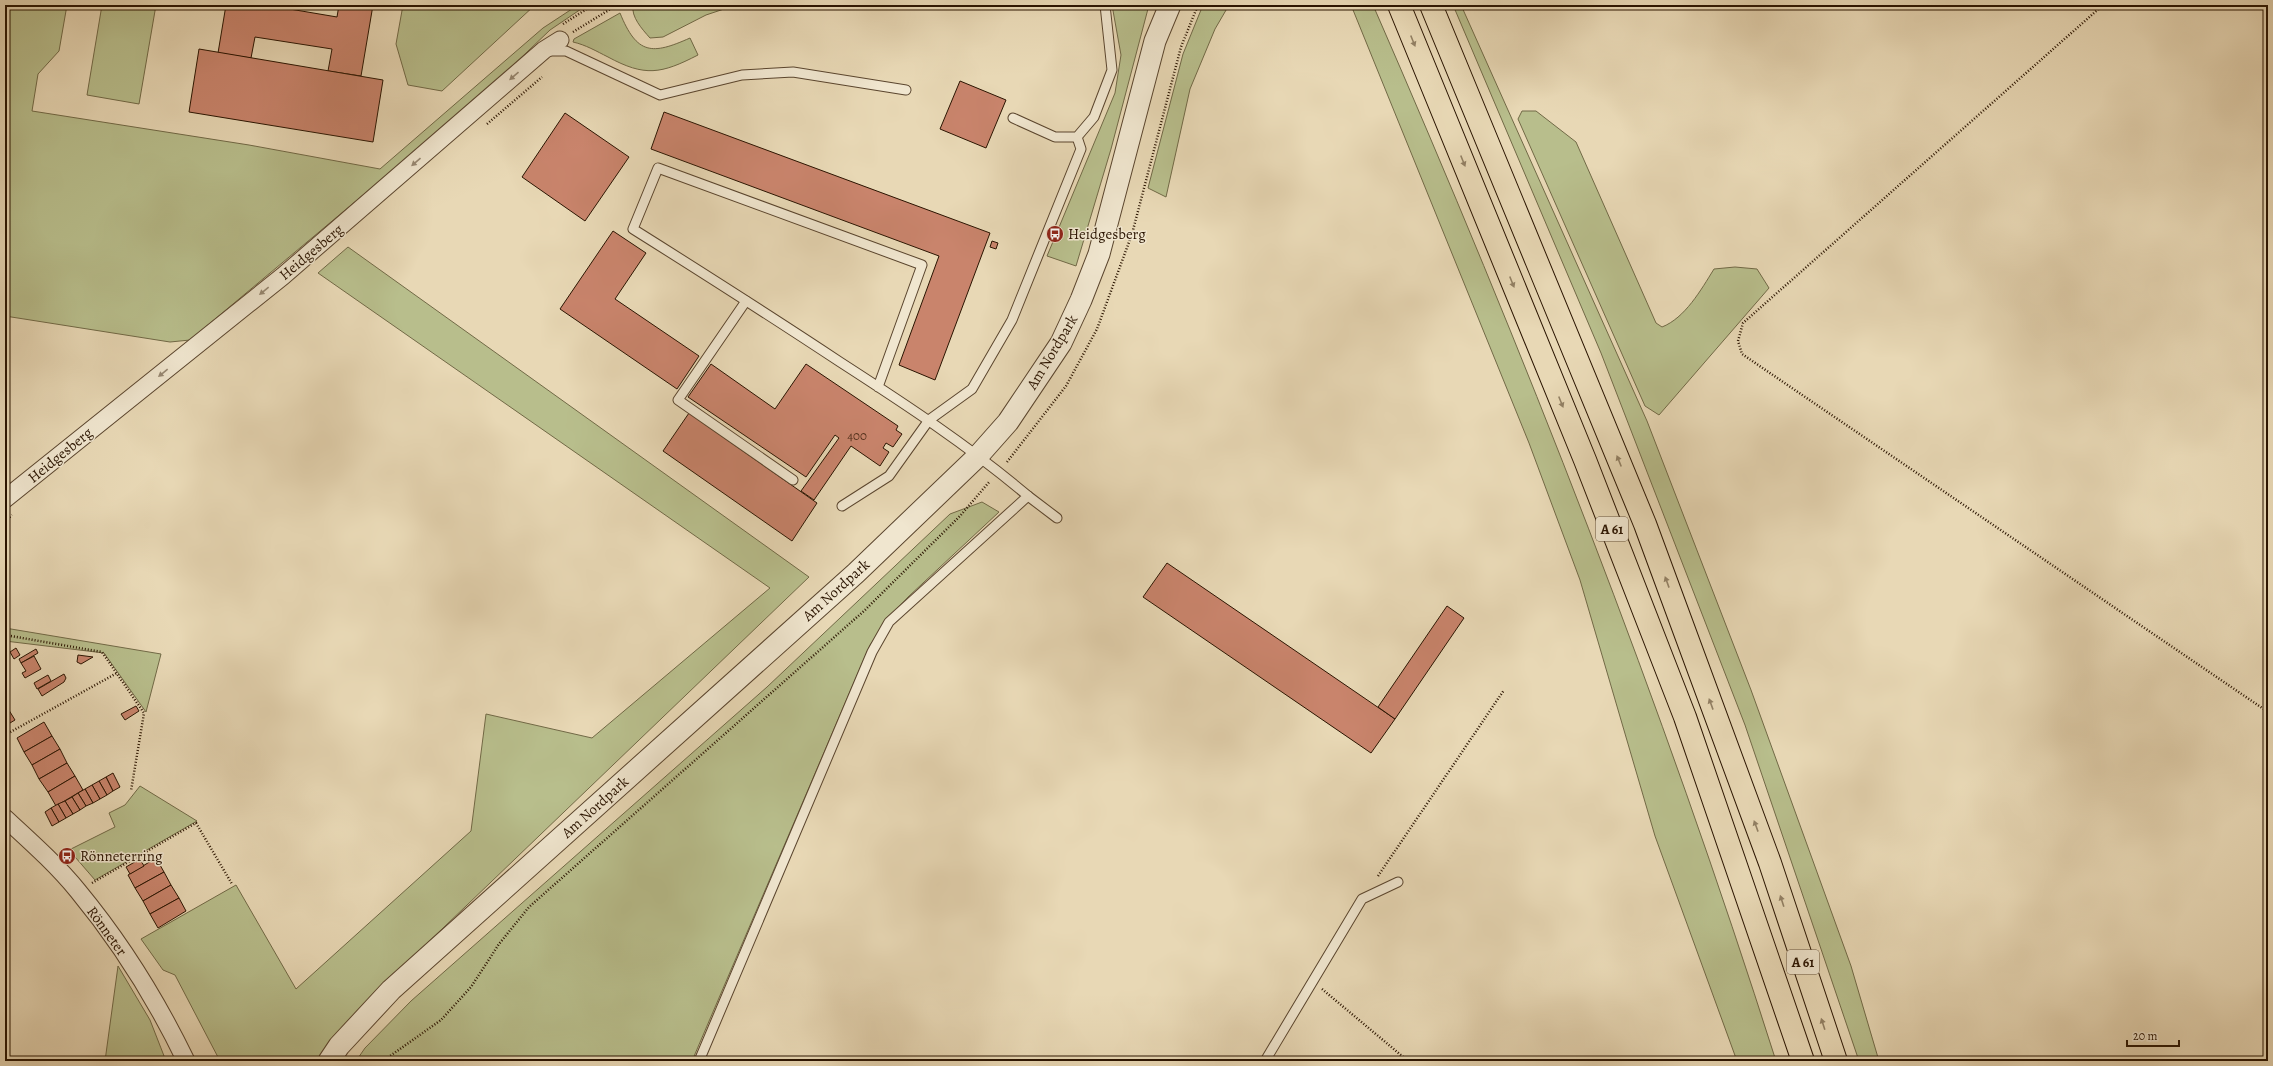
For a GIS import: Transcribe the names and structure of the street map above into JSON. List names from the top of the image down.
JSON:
{
  "streets": {
    "highway": ["A 61"],
    "street": ["Heidgesberg", "Am Nordpark", "Rönneter"]
  },
  "one_way": ["Heidgesberg"],
  "places": {
    "bus stop": ["Heidgesberg", "Rönneterring"]
  },
  "house_numbers": ["400"],
  "scale_bar": "20 m"
}
